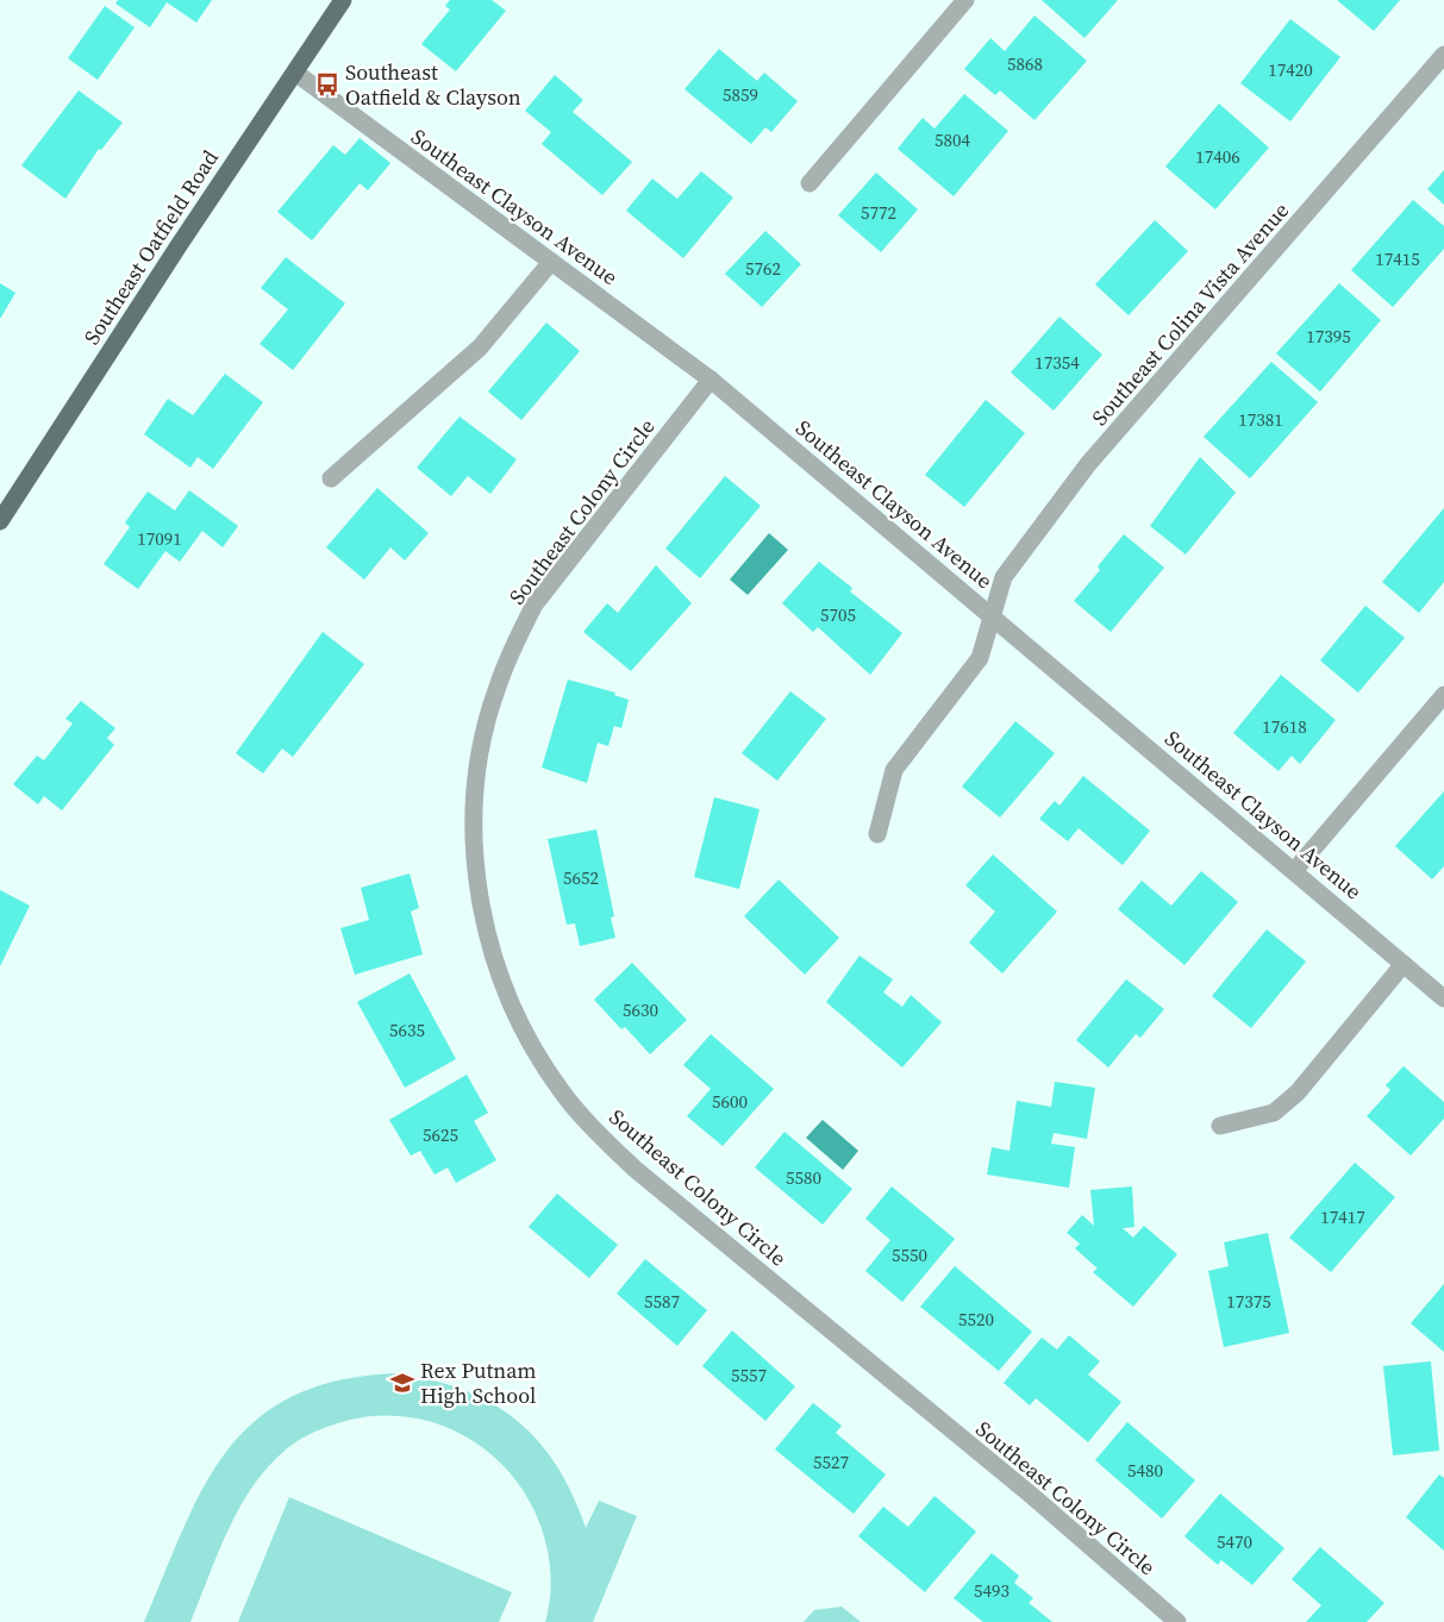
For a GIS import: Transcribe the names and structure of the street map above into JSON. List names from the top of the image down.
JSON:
{
  "streets": {
    "main road": ["Southeast Oatfield Road"],
    "street": ["Southeast Clayson Avenue", "Southeast Colina Vista Avenue", "Southeast Colony Circle"]
  },
  "crossings": [
    ["Southeast Clayson Avenue", "Southeast Oatfield Road"],
    ["Southeast Clayson Avenue", "Southeast Colina Vista Avenue"],
    ["Southeast Clayson Avenue", "Southeast Colony Circle"]
  ],
  "places": {
    "bus stop": ["Southeast Oatfield & Clayson"],
    "school or university": ["Rex Putnam High School"]
  },
  "house_numbers": [
    "5868",
    "17420",
    "5859",
    "5804",
    "17406",
    "5772",
    "17415",
    "5762",
    "17395",
    "17354",
    "17381",
    "17091",
    "5705",
    "17618",
    "5652",
    "5630",
    "5635",
    "5600",
    "5625",
    "5580",
    "17417",
    "5550",
    "5587",
    "17375",
    "5520",
    "5557",
    "5527",
    "5480",
    "5470",
    "5493"
  ]
}
